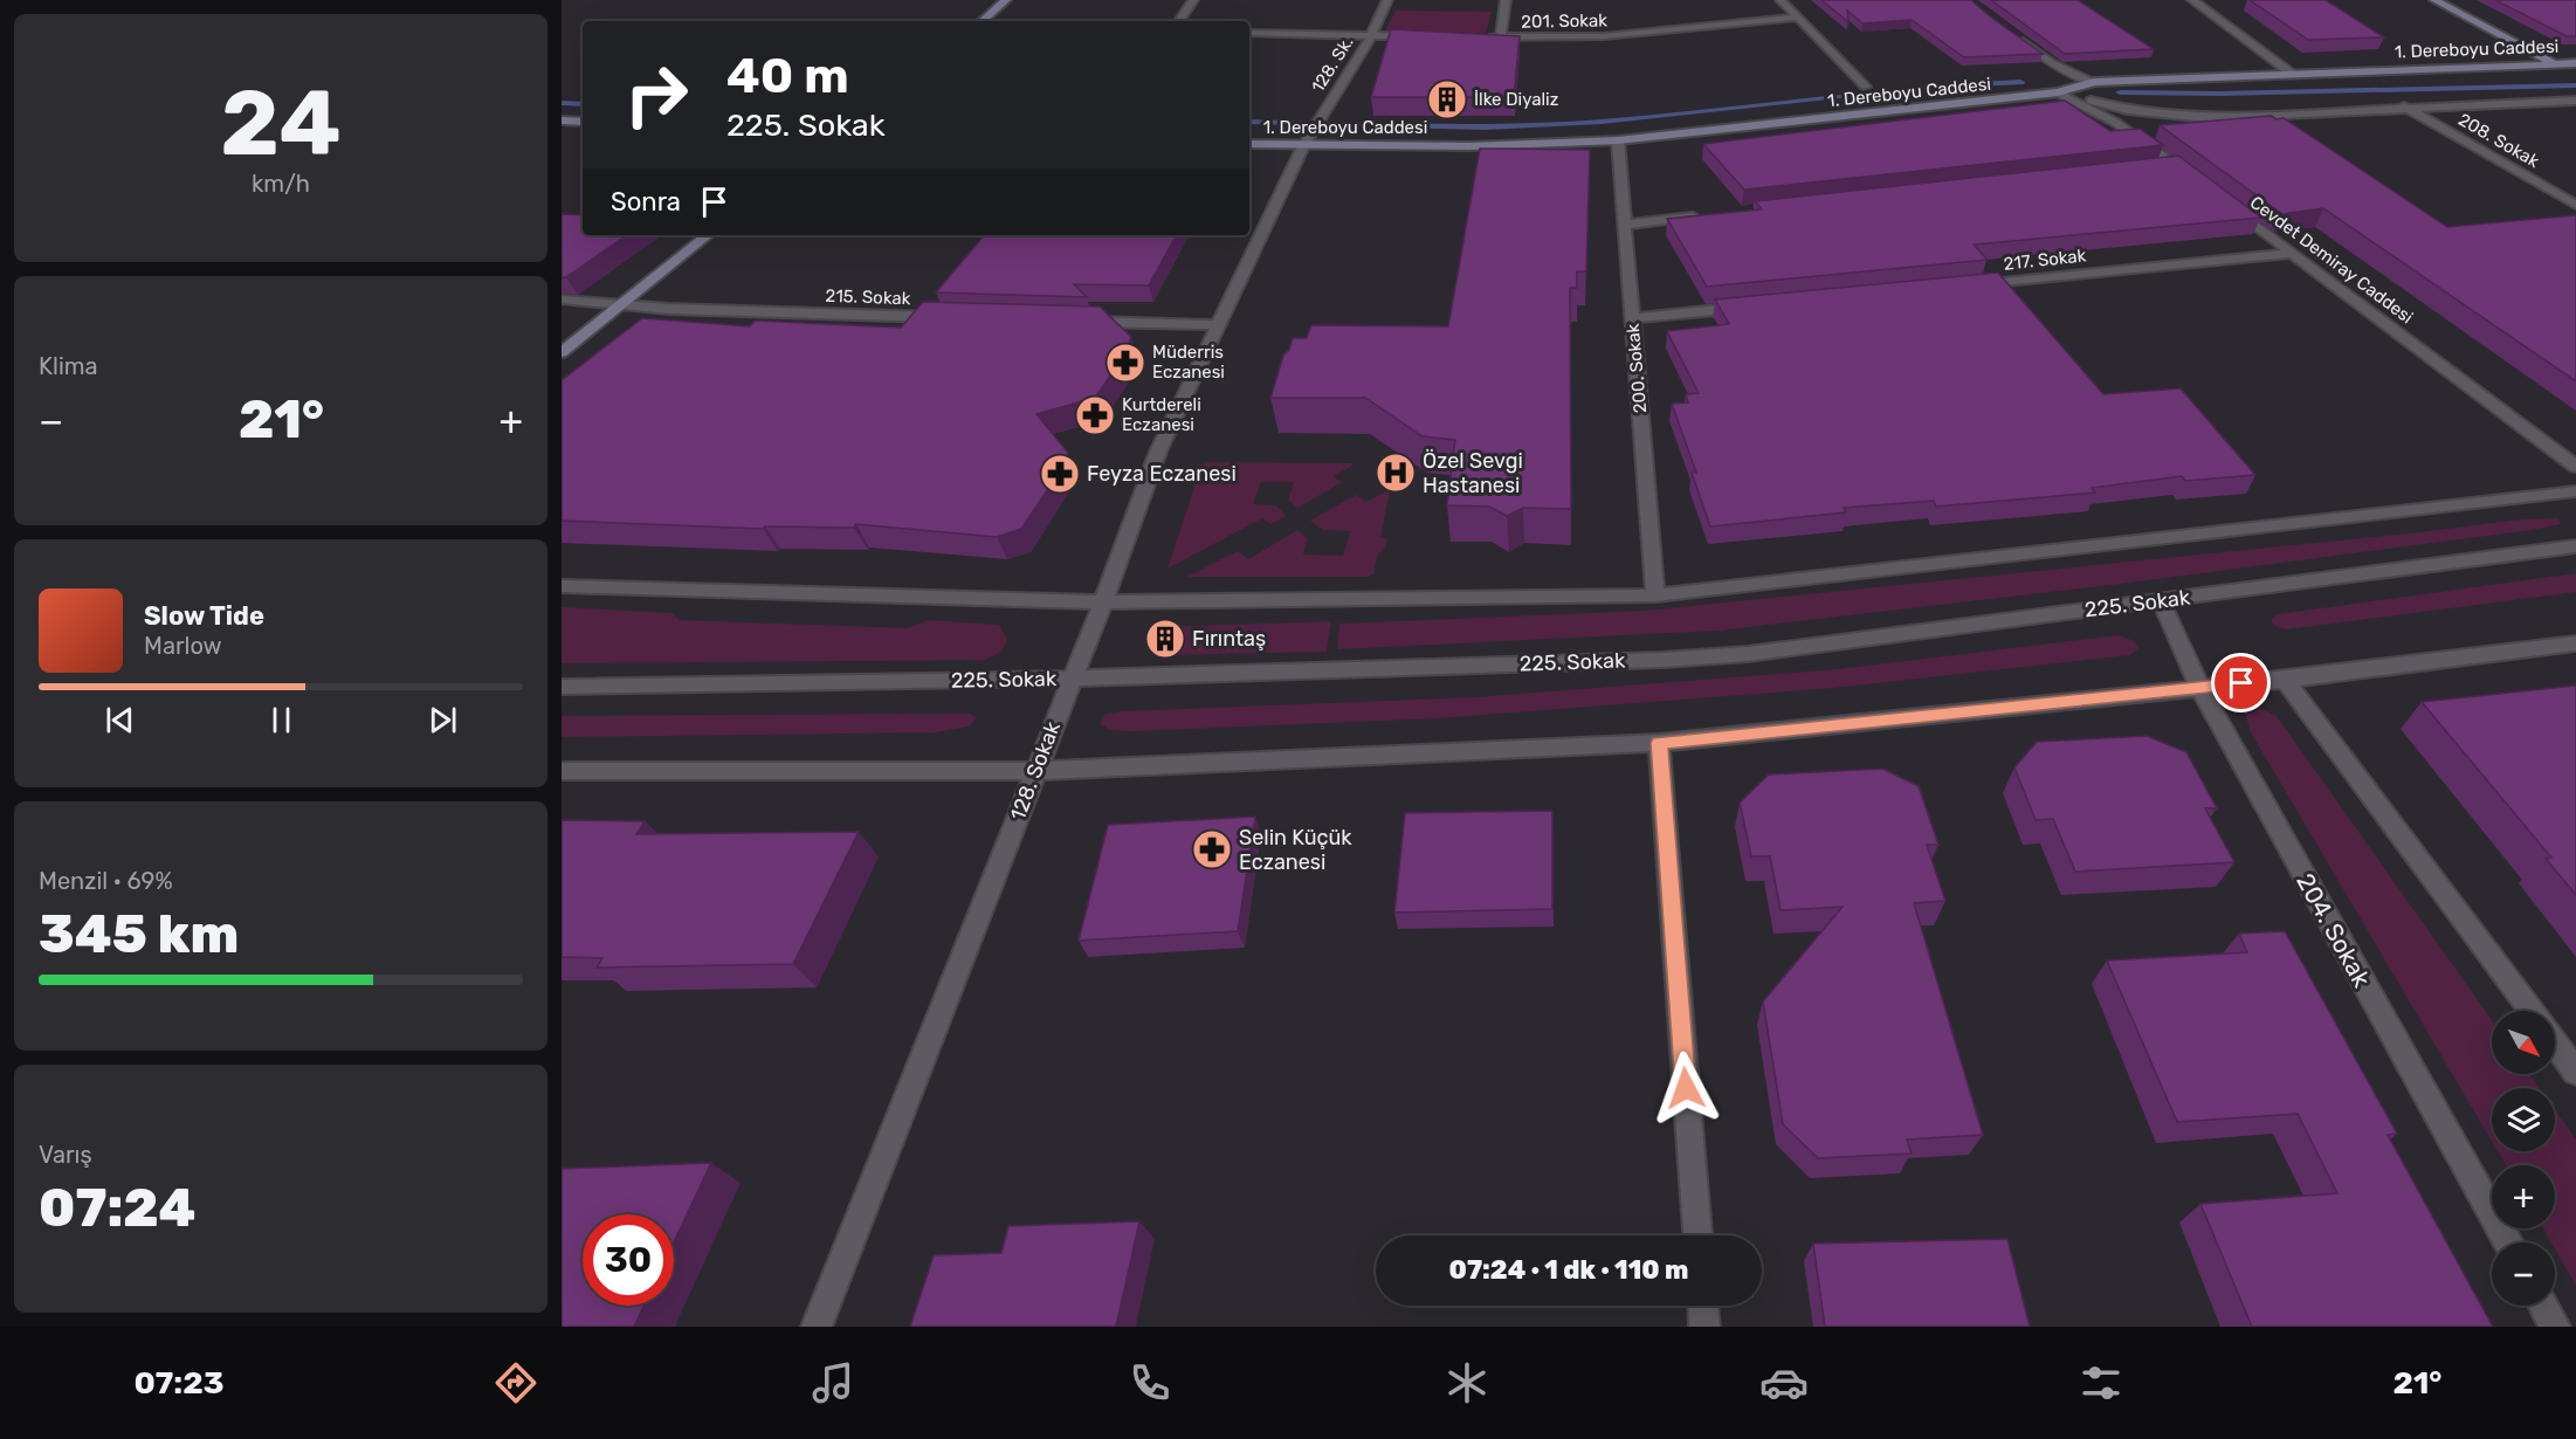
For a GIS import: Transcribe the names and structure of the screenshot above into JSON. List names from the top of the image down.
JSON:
{
  "streets": {
    "main road": ["1. Dereboyu Caddesi"],
    "street": [
      "201. Sokak",
      "128. Sk.",
      "208. Sokak",
      "217. Sokak",
      "Cevdet Demiray Caddesi",
      "215. Sokak",
      "200. Sokak",
      "225. Sokak",
      "128. Sokak",
      "204. Sokak"
    ]
  },
  "crossings": [
    ["1. Dereboyu Caddesi", "128. Sk."],
    ["1. Dereboyu Caddesi", "200. Sokak"],
    ["1. Dereboyu Caddesi", "128. Sokak"],
    ["128. Sk.", "128. Sokak"],
    ["217. Sokak", "Cevdet Demiray Caddesi"],
    ["225. Sokak", "128. Sokak"],
    ["225. Sokak", "204. Sokak"]
  ],
  "places": {
    "building": ["İlke Diyaliz", "Fırıntaş"],
    "pharmacy": [
      "Müderris Eczanesi",
      "Kurtdereli Eczanesi",
      "Feyza Eczanesi",
      "Selin Küçük Eczanesi"
    ],
    "hospital": ["Özel Sevgi Hastanesi"]
  },
  "north": "bottom right",
  "page": {
    "tile": [
      ["24", "km/h"],
      "Klima",
      ["Menzil · 69%", "345 km"],
      ["Varış", "07:24"]
    ],
    "turn": ["40 m", "225. Sokak"],
    "then": "Sonra",
    "heat": ["−", "21°", "+"],
    "song": ["Slow Tide", "Marlow"],
    "map_buttons": ["+", "−"],
    "limit": "30",
    "trip": "07:24 · 1 dk · 110 m",
    "tabs": ["07:23", "21°"]
  }
}
